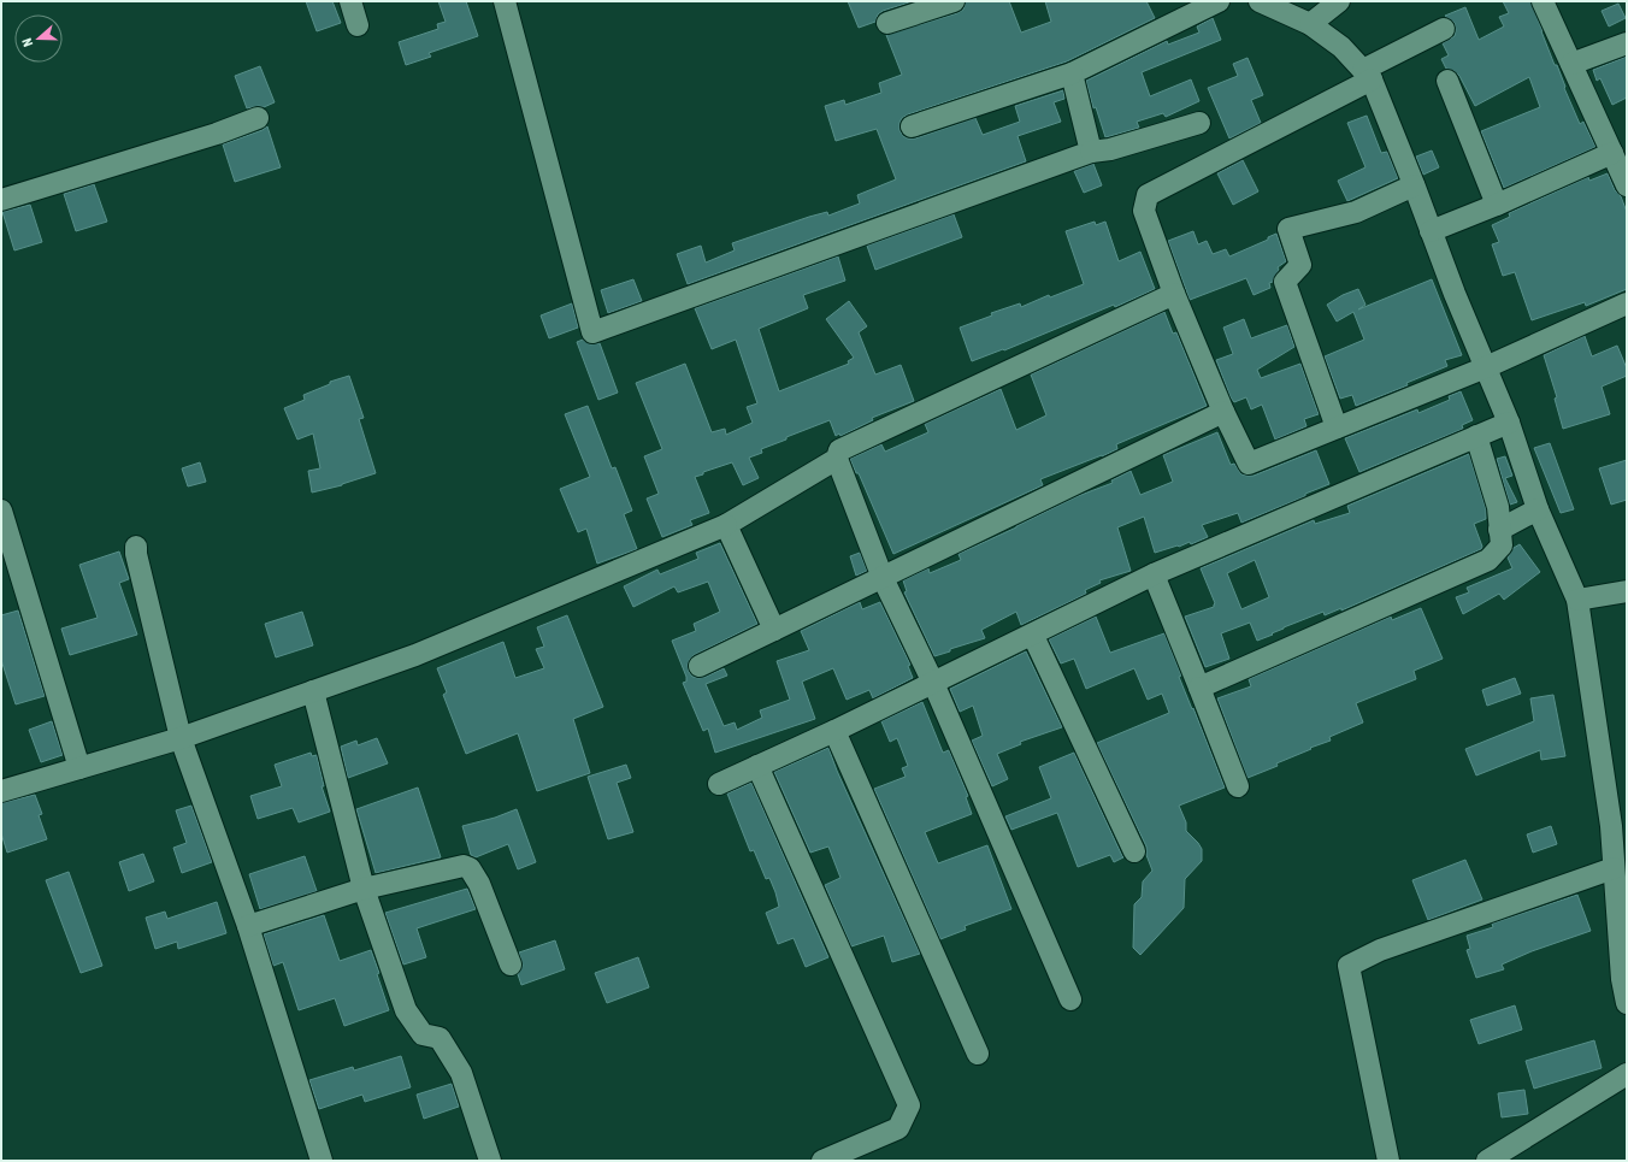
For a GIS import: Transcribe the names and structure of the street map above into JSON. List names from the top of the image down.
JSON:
{
  "north": "left"
}
